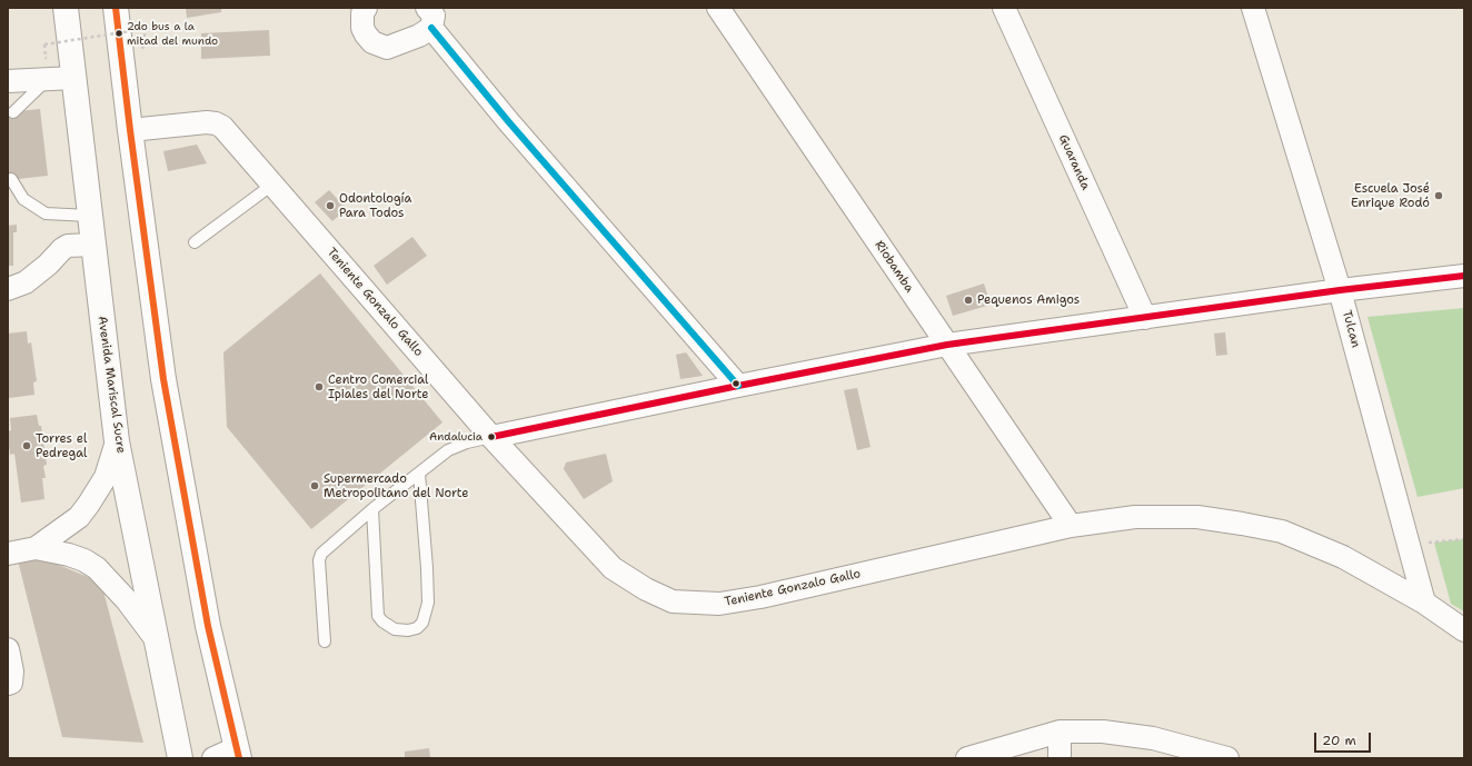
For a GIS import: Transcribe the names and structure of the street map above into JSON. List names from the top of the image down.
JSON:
{
  "streets": {
    "main road": ["Avenida Mariscal Sucre"],
    "street": [
      "Guaranda",
      "Riobamba",
      "Teniente Gonzalo Gallo",
      "Tulcan"
    ]
  },
  "crossings": [
    ["Riobamba", "Teniente Gonzalo Gallo"],
    ["Teniente Gonzalo Gallo", "Tulcan"]
  ],
  "places": [
    "2do bus a la mitad del mundo",
    "Escuela José Enrique Rodó",
    "Odontología Para Todos",
    "Pequenos Amigos",
    "Centro Comercial Ipiales del Norte",
    "Andalucia",
    "Torres el Pedregal",
    "Supermercado Metropolitano del Norte"
  ],
  "scale_bar": "20 m"
}
